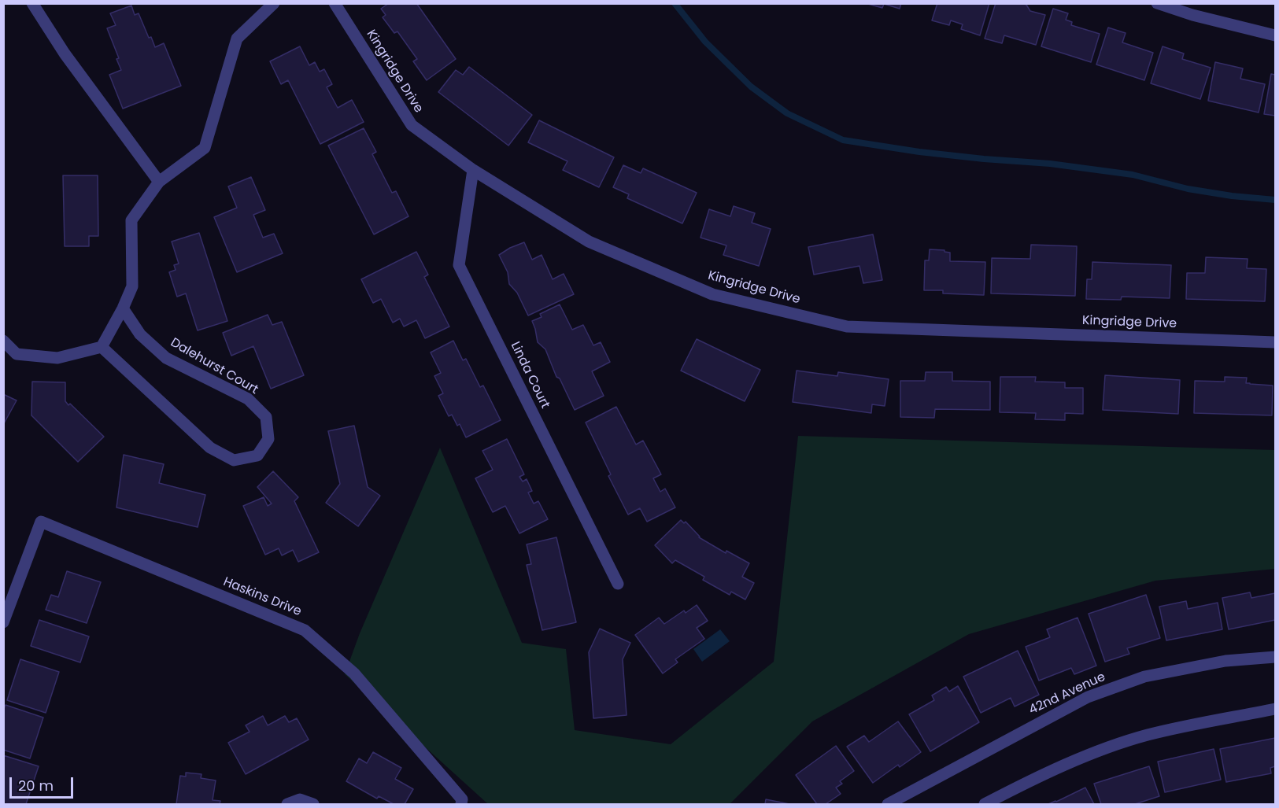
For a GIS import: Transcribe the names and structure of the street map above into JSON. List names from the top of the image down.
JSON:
{
  "streets": {
    "street": [
      "Kingridge Drive",
      "Dalehurst Court",
      "Linda Court",
      "Haskins Drive",
      "42nd Avenue"
    ]
  },
  "crossings": [
    ["Kingridge Drive", "Linda Court"]
  ],
  "scale_bar": "20 m"
}
